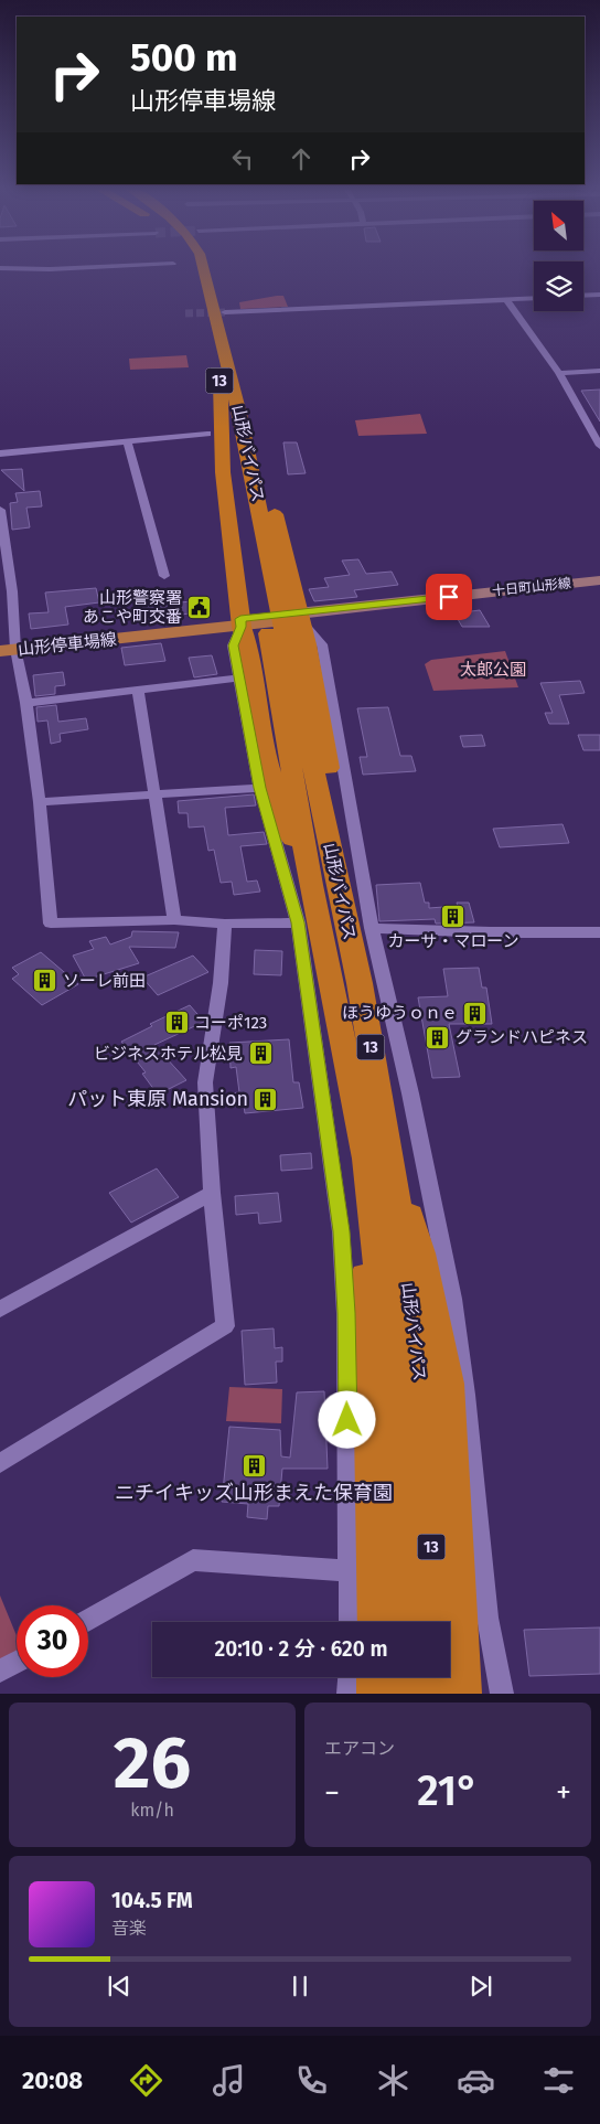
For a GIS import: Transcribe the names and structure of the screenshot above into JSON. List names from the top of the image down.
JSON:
{
  "streets": {
    "highway": ["13", "山形バイパス"],
    "main road": ["十日町山形線", "山形停車場線"]
  },
  "crossings": [
    ["山形バイパス", "十日町山形線"],
    ["山形バイパス", "山形停車場線"],
    ["十日町山形線", "山形停車場線"]
  ],
  "parks": ["太郎公園"],
  "places": {
    "public building": ["山形警察署 あこや町交番"],
    "building": [
      "カーサ・マローン",
      "ソーレ前田",
      "ほうゆうｏｎｅ",
      "コーポ123",
      "グランドハピネス",
      "ビジネスホテル松見",
      "パット東原 Mansion",
      "ニチイキッズ山形まえた保育園"
    ]
  },
  "north": "top left",
  "page": {
    "turn": ["500 m", "山形停車場線"],
    "limit": "30",
    "trip": "20:10 · 2 分 · 620 m",
    "tile": [
      ["26", "km/h"],
      "エアコン"
    ],
    "heat": ["−", "21°", "+"],
    "song": ["104.5 FM", "音楽"],
    "tabs": "20:08"
  }
}
